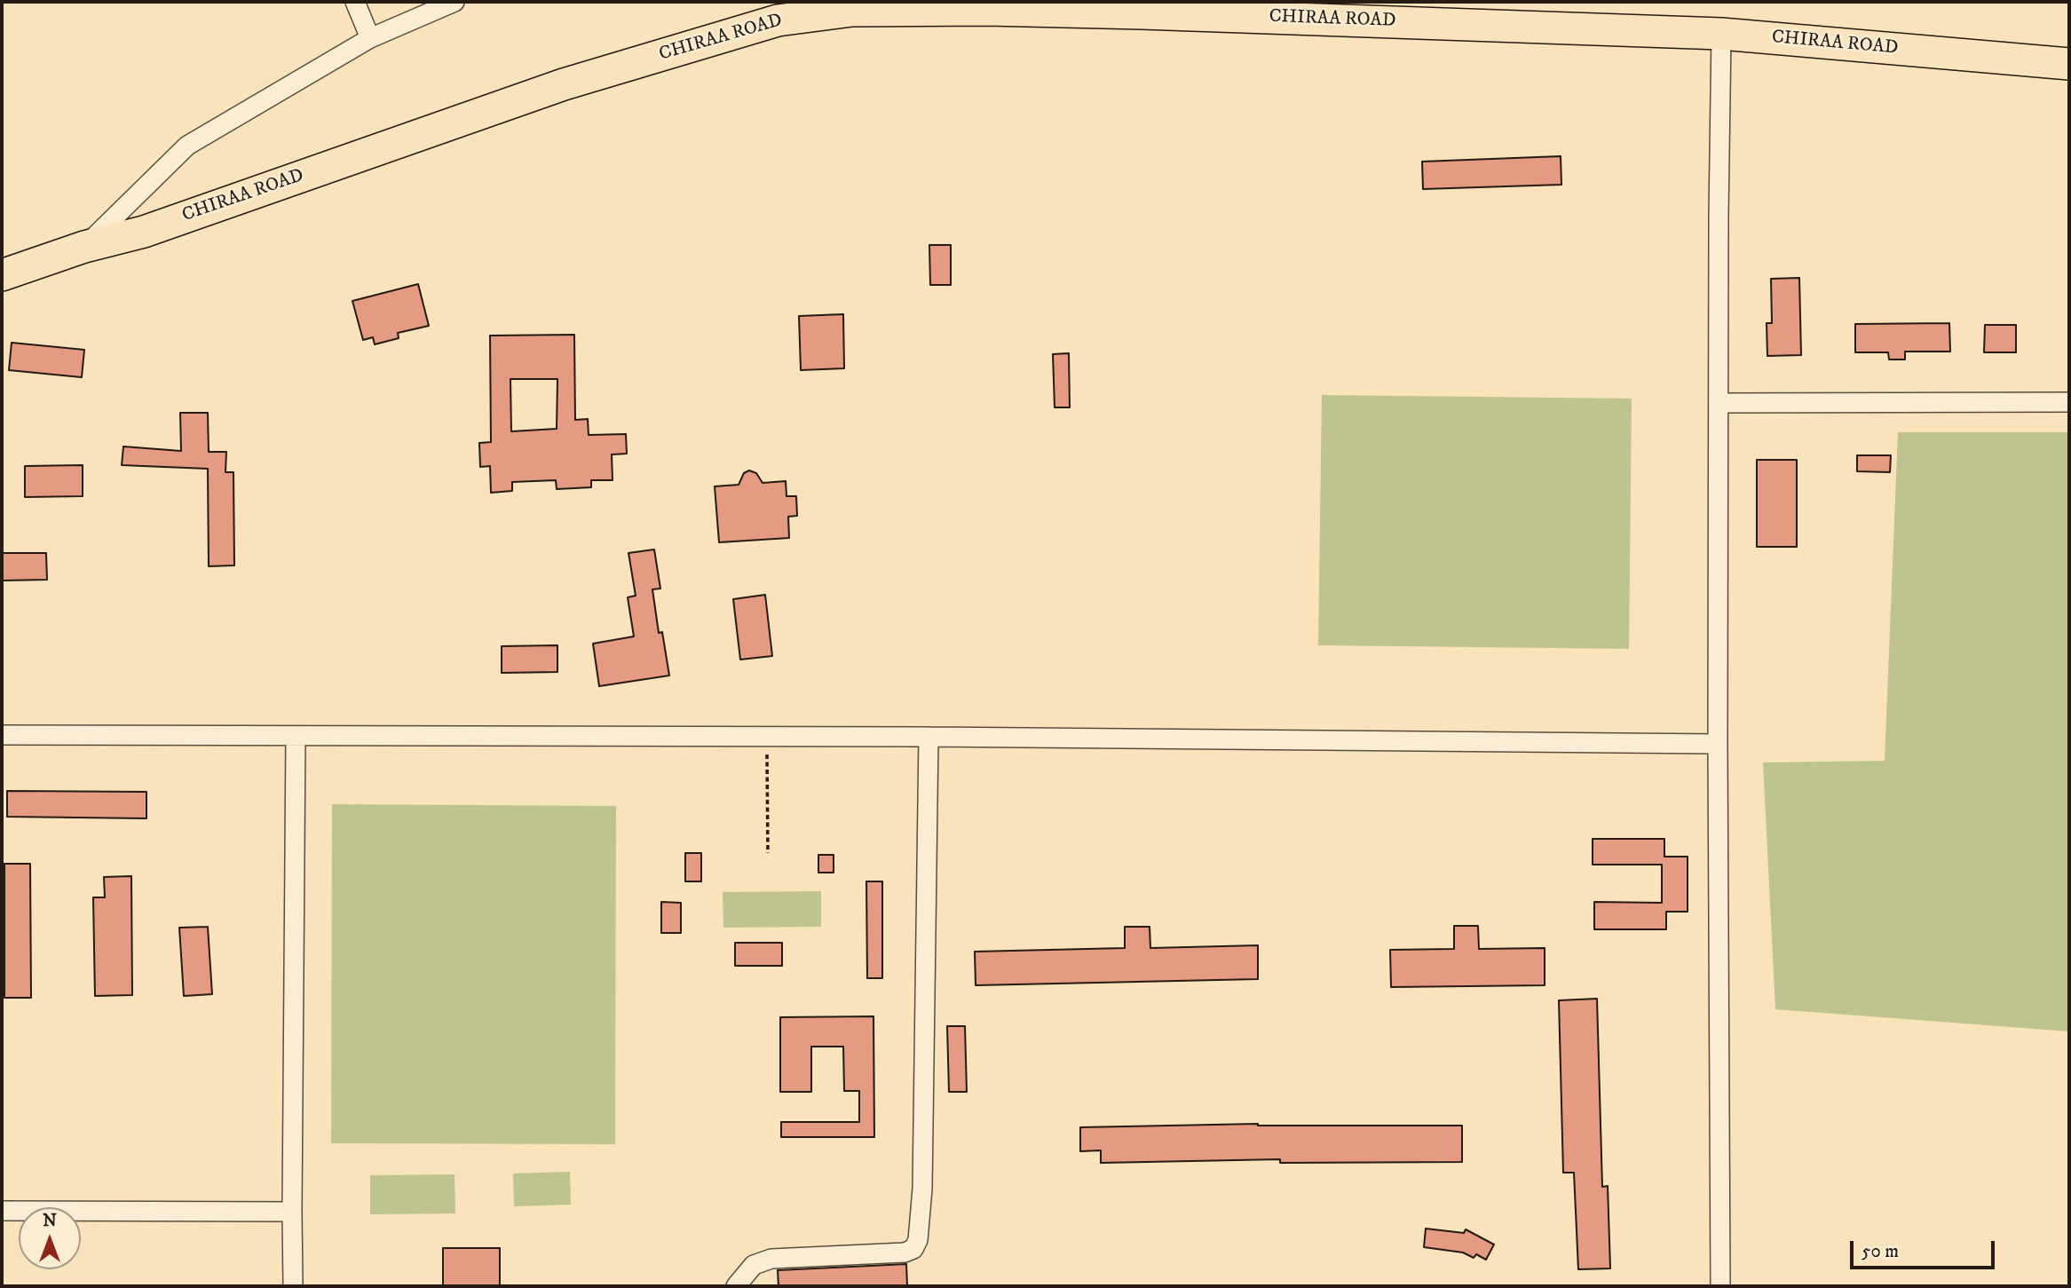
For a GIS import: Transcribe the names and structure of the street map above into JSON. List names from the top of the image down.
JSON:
{
  "streets": {
    "highway": ["CHIRAA ROAD"]
  },
  "scale_bar": "50 m",
  "north": "top"
}
